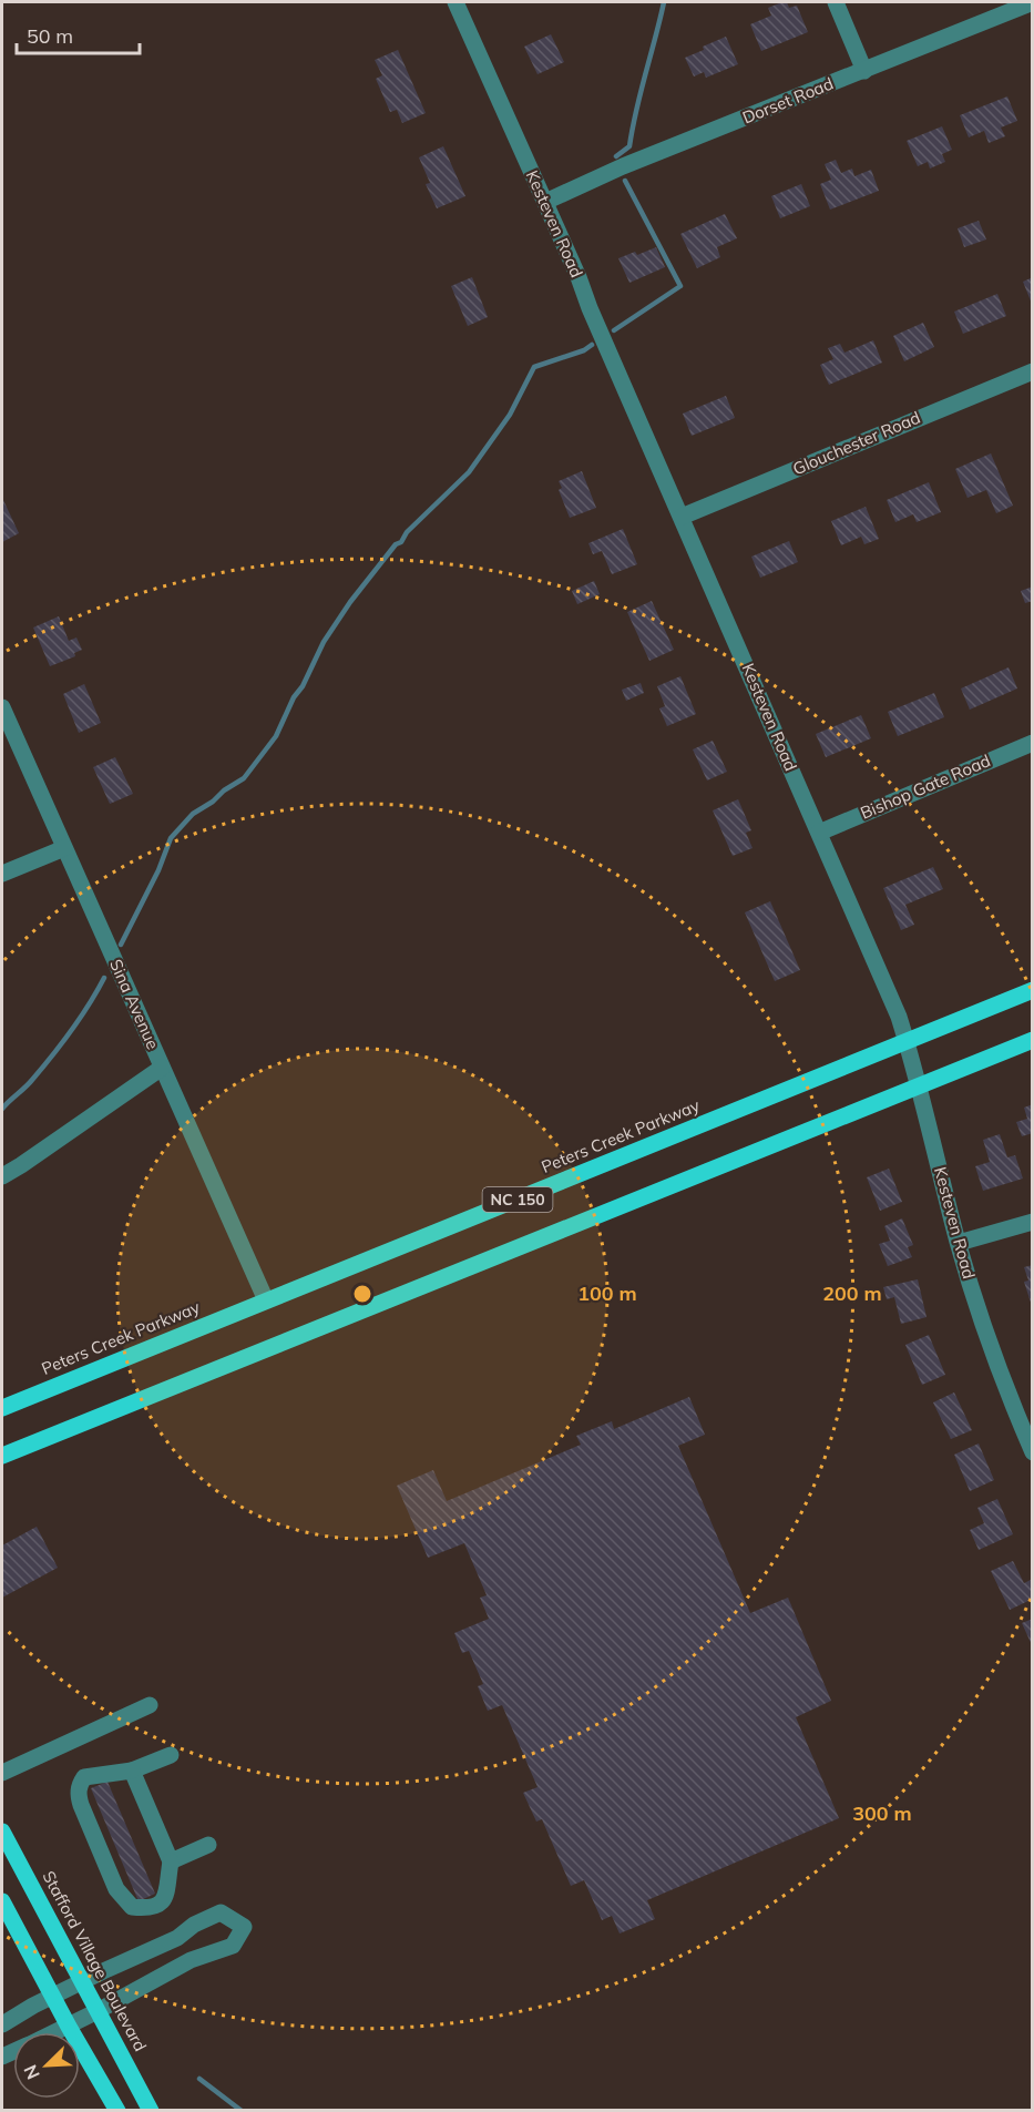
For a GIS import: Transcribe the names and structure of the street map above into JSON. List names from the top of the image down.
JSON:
{
  "streets": {
    "main road": ["Peters Creek Parkway", "NC 150", "Stafford Village Boulevard"],
    "street": [
      "Dorset Road",
      "Kesteven Road",
      "Glouchester Road",
      "Bishop Gate Road",
      "Sina Avenue"
    ]
  },
  "crossings": [
    ["Dorset Road", "Kesteven Road"],
    ["Kesteven Road", "Glouchester Road"],
    ["Kesteven Road", "Bishop Gate Road"],
    ["Kesteven Road", "Peters Creek Parkway"],
    ["Kesteven Road", "NC 150"],
    ["Sina Avenue", "Peters Creek Parkway"]
  ],
  "scale_bar": "50 m",
  "north": "bottom left",
  "rings": ["100 m", "200 m", "300 m"]
}
